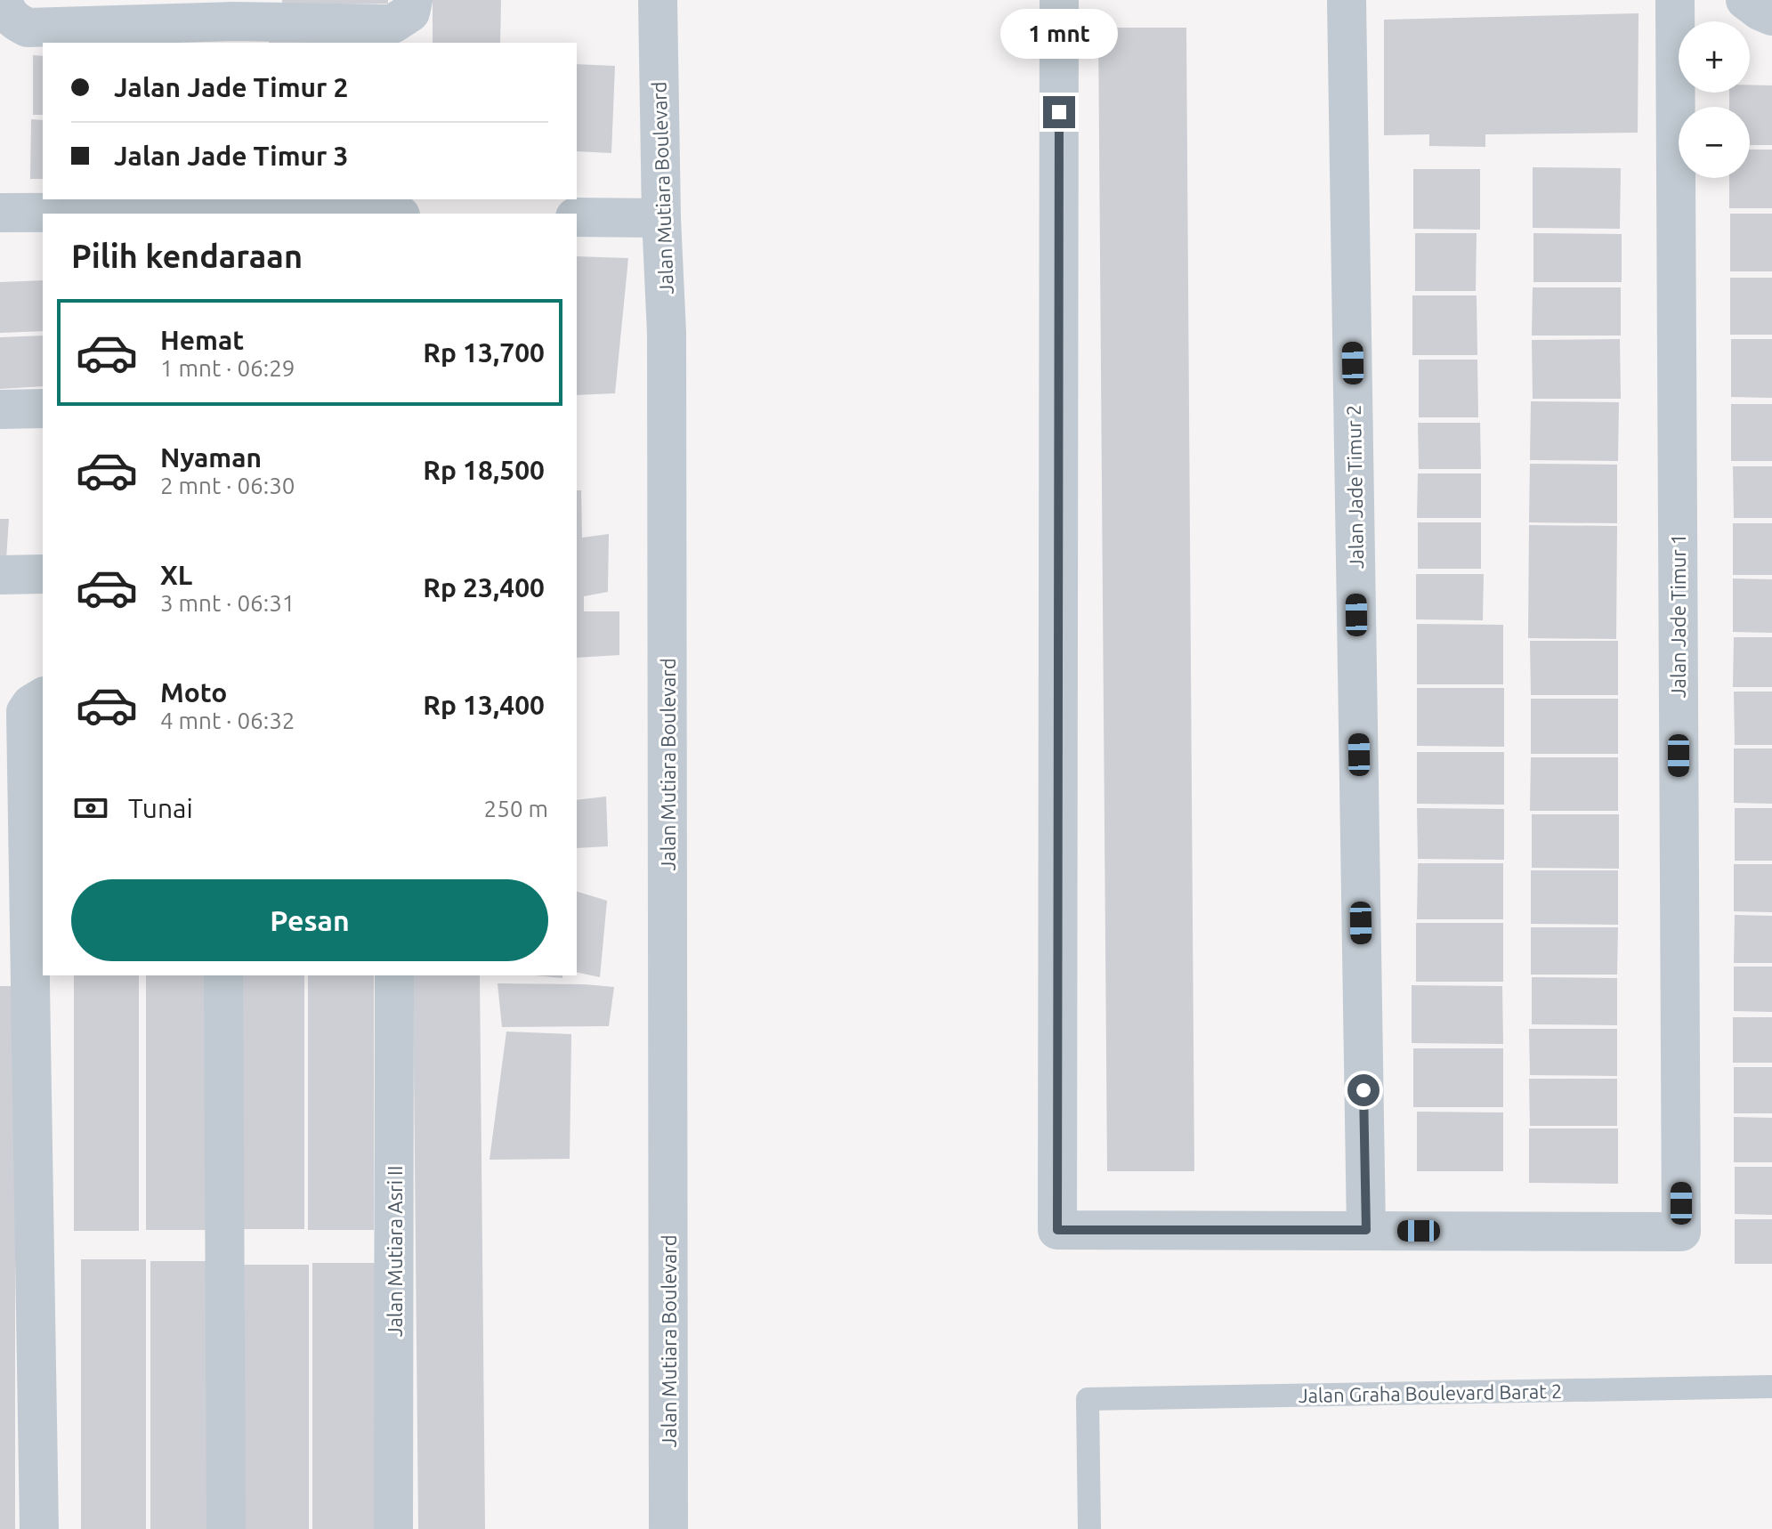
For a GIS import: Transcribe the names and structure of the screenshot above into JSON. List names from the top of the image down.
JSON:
{
  "streets": {
    "street": [
      "Jalan Mutiara Boulevard",
      "Jalan Jade Timur 2",
      "Jalan Jade Timur 1",
      "Jalan Mutiara Asri II"
    ],
    "lane": ["Jalan Graha Boulevard Barat 2"]
  },
  "crossings": [
    ["Jalan Jade Timur 2", "Jalan Jade Timur 1"]
  ],
  "page": {
    "bubble": "1 mnt",
    "map_buttons": ["+", "−"],
    "banner": ["Jalan Jade Timur 2", "Jalan Jade Timur 3"],
    "heading": "Pilih kendaraan",
    "list": [
      {
        "name": "Hemat",
        "note": "1 mnt · 06:29",
        "value": "Rp 13,700"
      },
      {
        "name": "Nyaman",
        "note": "2 mnt · 06:30",
        "value": "Rp 18,500"
      },
      {
        "name": "XL",
        "note": "3 mnt · 06:31",
        "value": "Rp 23,400"
      },
      {
        "name": "Moto",
        "note": "4 mnt · 06:32",
        "value": "Rp 13,400"
      }
    ],
    "pay": ["Tunai", "250 m"],
    "buttons": "Pesan"
  }
}
